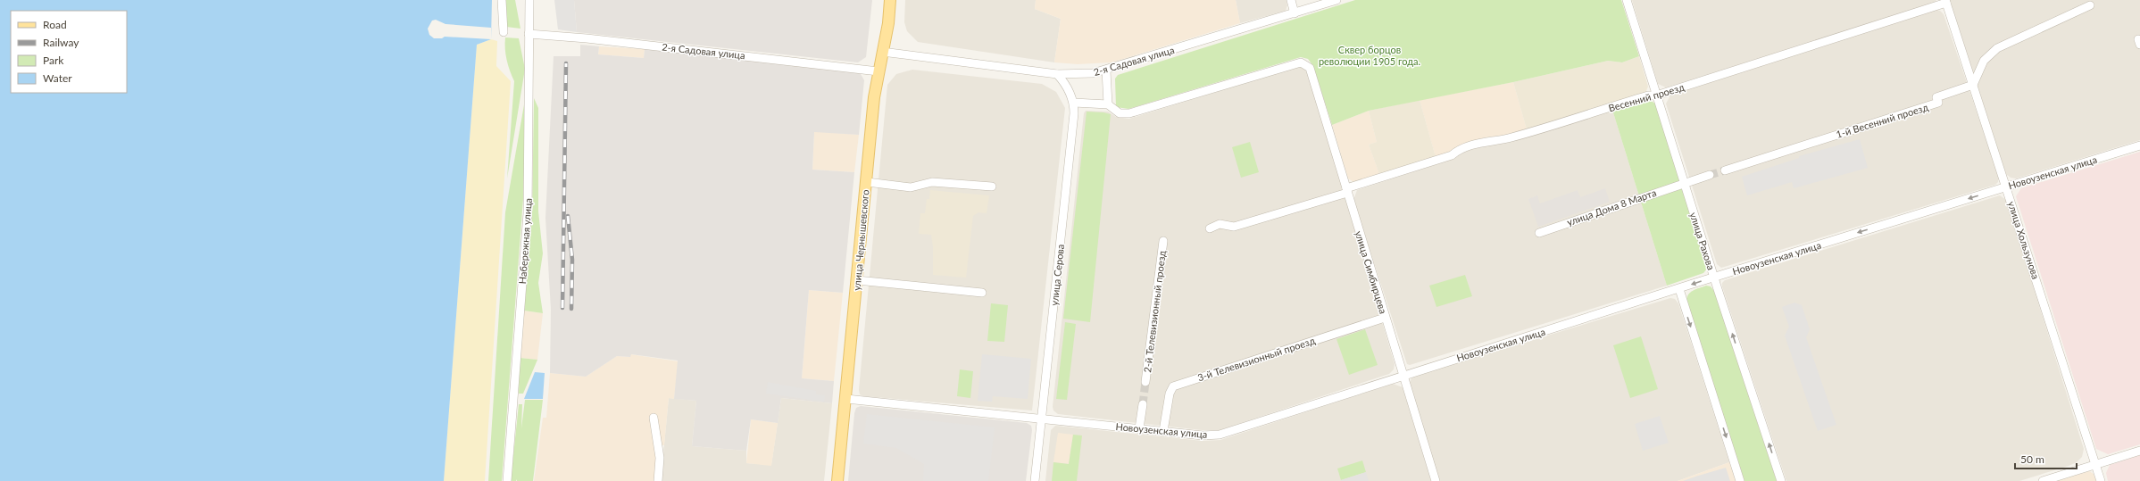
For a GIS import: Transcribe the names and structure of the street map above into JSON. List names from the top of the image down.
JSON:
{
  "streets": {
    "main road": ["улица Чернышевского"],
    "street": [
      "2-я Садовая улица",
      "Весенний проезд",
      "1-й Весенний проезд",
      "Новоузенская улица",
      "улица Дома 8 Марта",
      "улица Хользунова",
      "Набережная улица",
      "улица Рахова",
      "улица Симбирцева",
      "улица Серова",
      "2-й Телевизионный проезд",
      "3-й Телевизионный проезд"
    ]
  },
  "crossings": [
    ["2-я Садовая улица", "улица Чернышевского"],
    ["2-я Садовая улица", "Набережная улица"],
    ["2-я Садовая улица", "улица Серова"],
    ["Весенний проезд", "улица Хользунова"],
    ["Весенний проезд", "улица Рахова"],
    ["Весенний проезд", "улица Симбирцева"],
    ["1-й Весенний проезд", "улица Хользунова"],
    ["Новоузенская улица", "улица Чернышевского"],
    ["Новоузенская улица", "улица Хользунова"],
    ["Новоузенская улица", "улица Рахова"],
    ["Новоузенская улица", "улица Симбирцева"],
    ["Новоузенская улица", "улица Серова"],
    ["Новоузенская улица", "3-й Телевизионный проезд"],
    ["улица Дома 8 Марта", "улица Рахова"],
    ["улица Симбирцева", "3-й Телевизионный проезд"]
  ],
  "parks": ["Сквер борцов революции 1905 года."],
  "legend": [
    "Road",
    "Railway",
    "Park",
    "Water"
  ],
  "scale_bar": "50 m"
}
